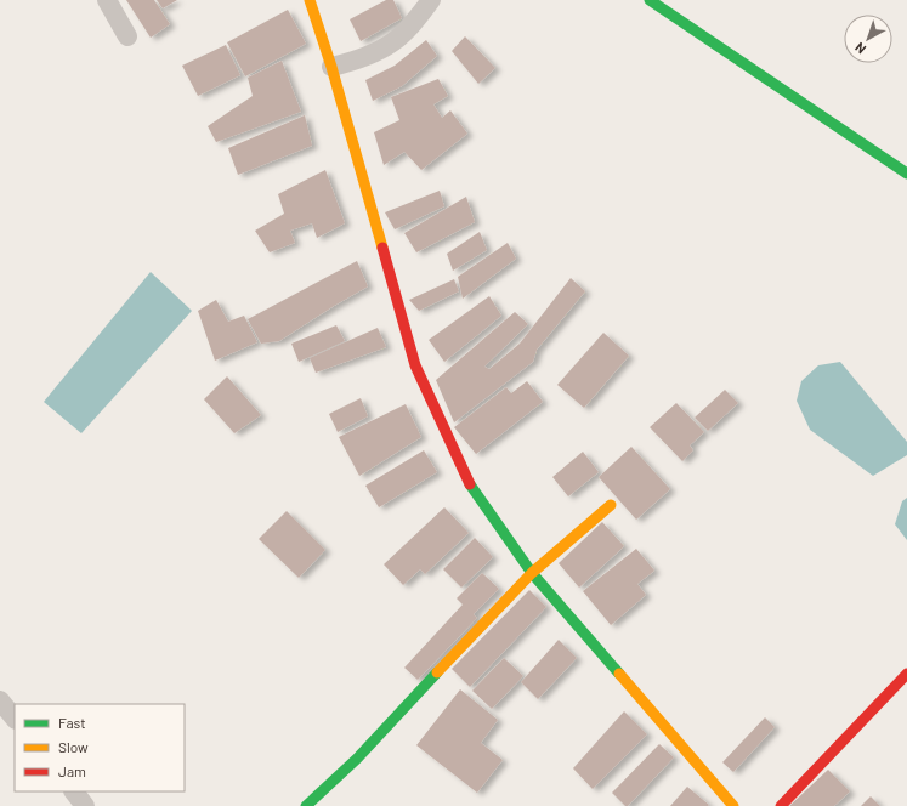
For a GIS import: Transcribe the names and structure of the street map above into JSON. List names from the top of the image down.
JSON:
{
  "legend": ["Fast", "Slow", "Jam"],
  "north": "bottom left"
}
